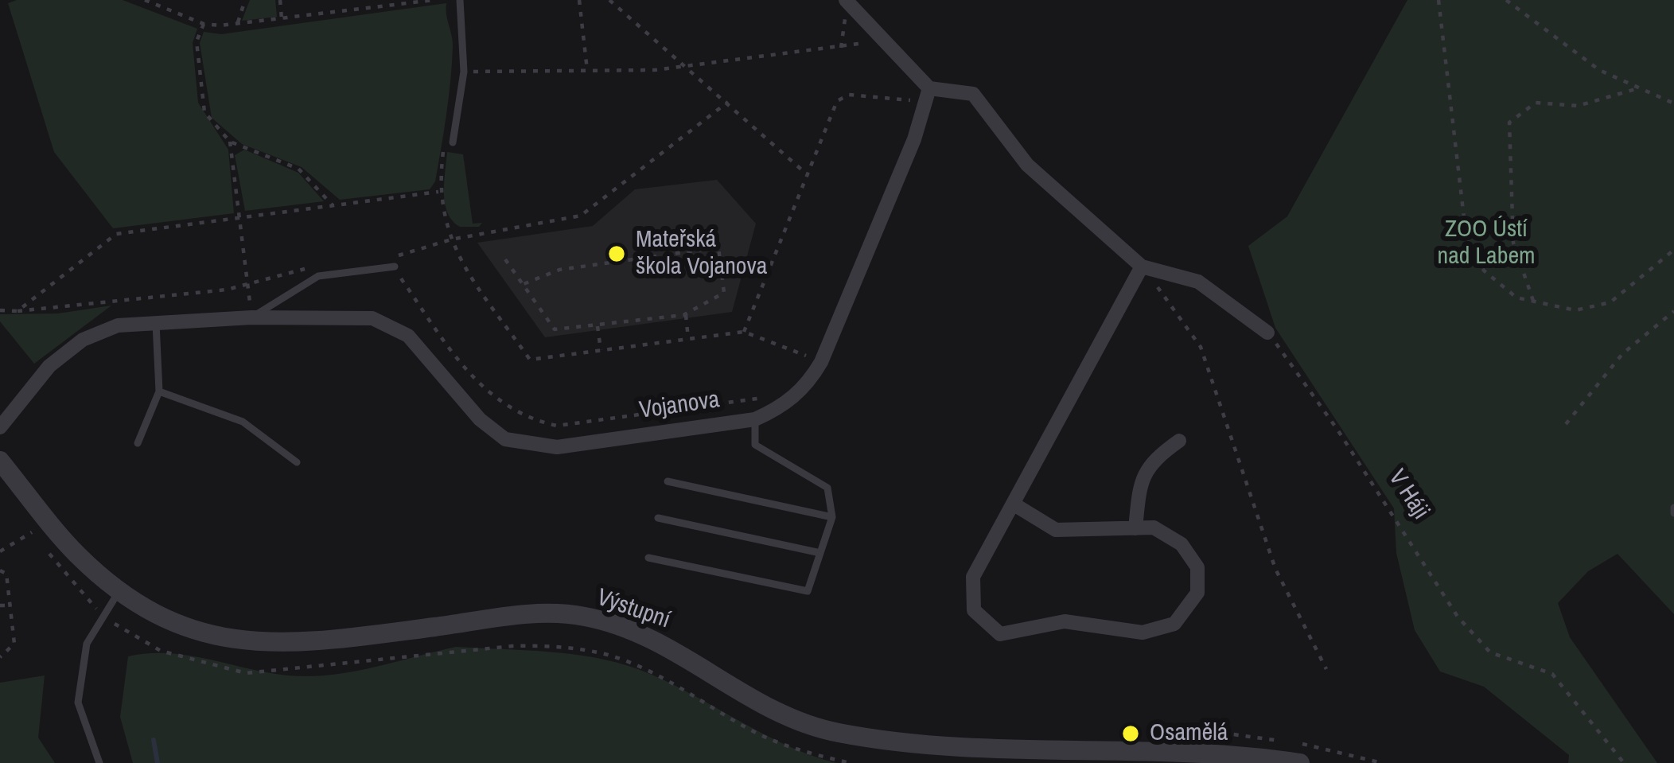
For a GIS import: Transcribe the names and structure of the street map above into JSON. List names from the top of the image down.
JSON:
{
  "streets": {
    "street": ["Vojanova", "Výstupní"],
    "path": ["V Háji"]
  },
  "parks": ["ZOO Ústí nad Labem"],
  "places": ["Mateřská škola Vojanova", "Osamělá"]
}
